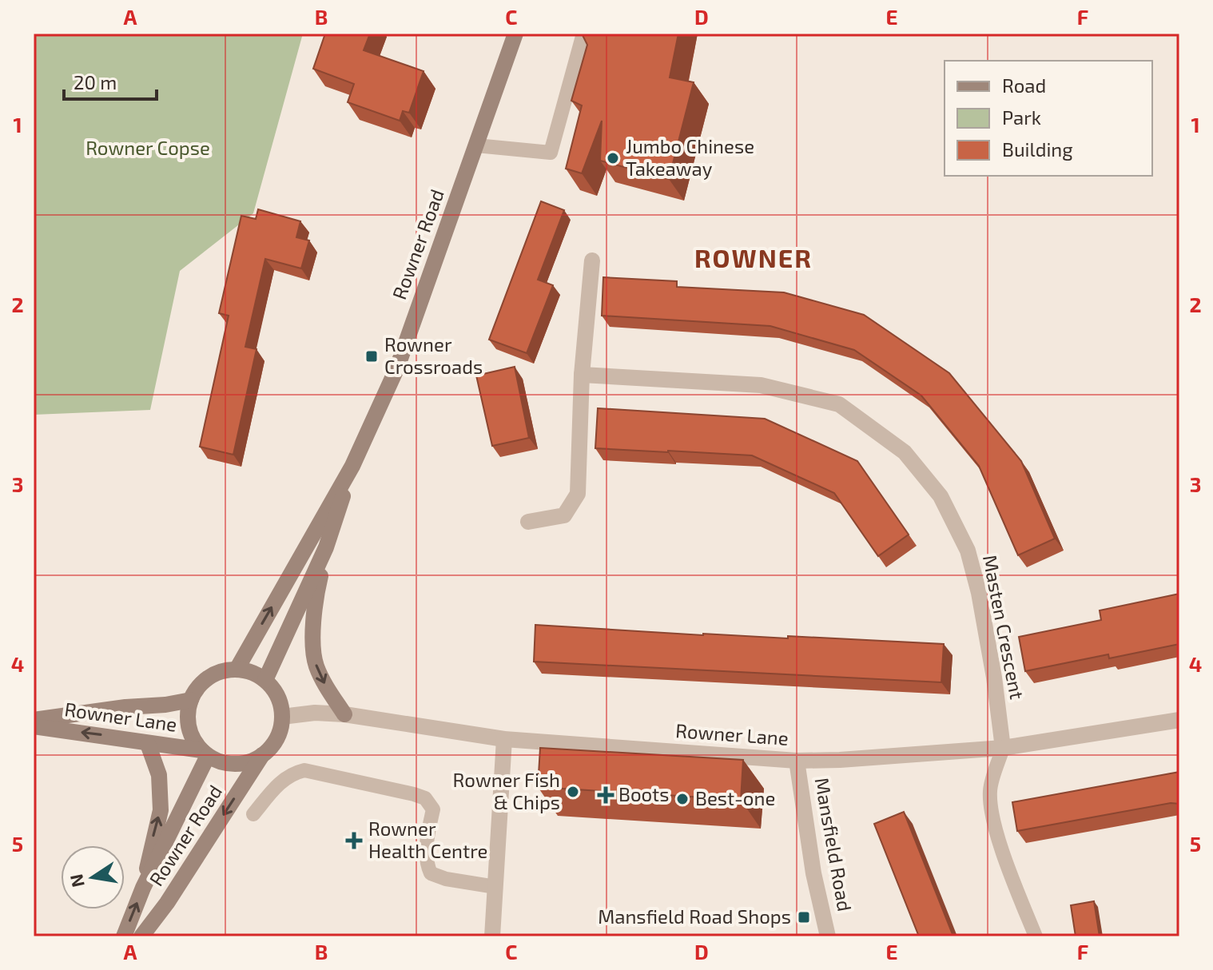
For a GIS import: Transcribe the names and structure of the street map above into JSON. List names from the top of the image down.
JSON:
{
  "streets": {
    "main road": ["Rowner Road", "Rowner Lane"],
    "street": ["Masten Crescent", "Mansfield Road"]
  },
  "crossings": [
    ["Rowner Road", "Rowner Lane"],
    ["Masten Crescent", "Rowner Lane"],
    ["Rowner Lane", "Mansfield Road"]
  ],
  "districts": ["ROWNER"],
  "parks": ["Rowner Copse"],
  "places": {
    "other": ["Jumbo Chinese Takeaway", "Rowner Fish & Chips", "Best-one"],
    "transit": ["Rowner Crossroads", "Mansfield Road Shops"],
    "health": ["Boots", "Rowner Health Centre"]
  },
  "legend": ["Road", "Park", "Building"],
  "scale_bar": "20 m",
  "north": "left",
  "grid": {
    "columns": [
      "A",
      "B",
      "C",
      "D",
      "E",
      "F"
    ],
    "rows": [
      "1",
      "2",
      "3",
      "4",
      "5"
    ]
  }
}
